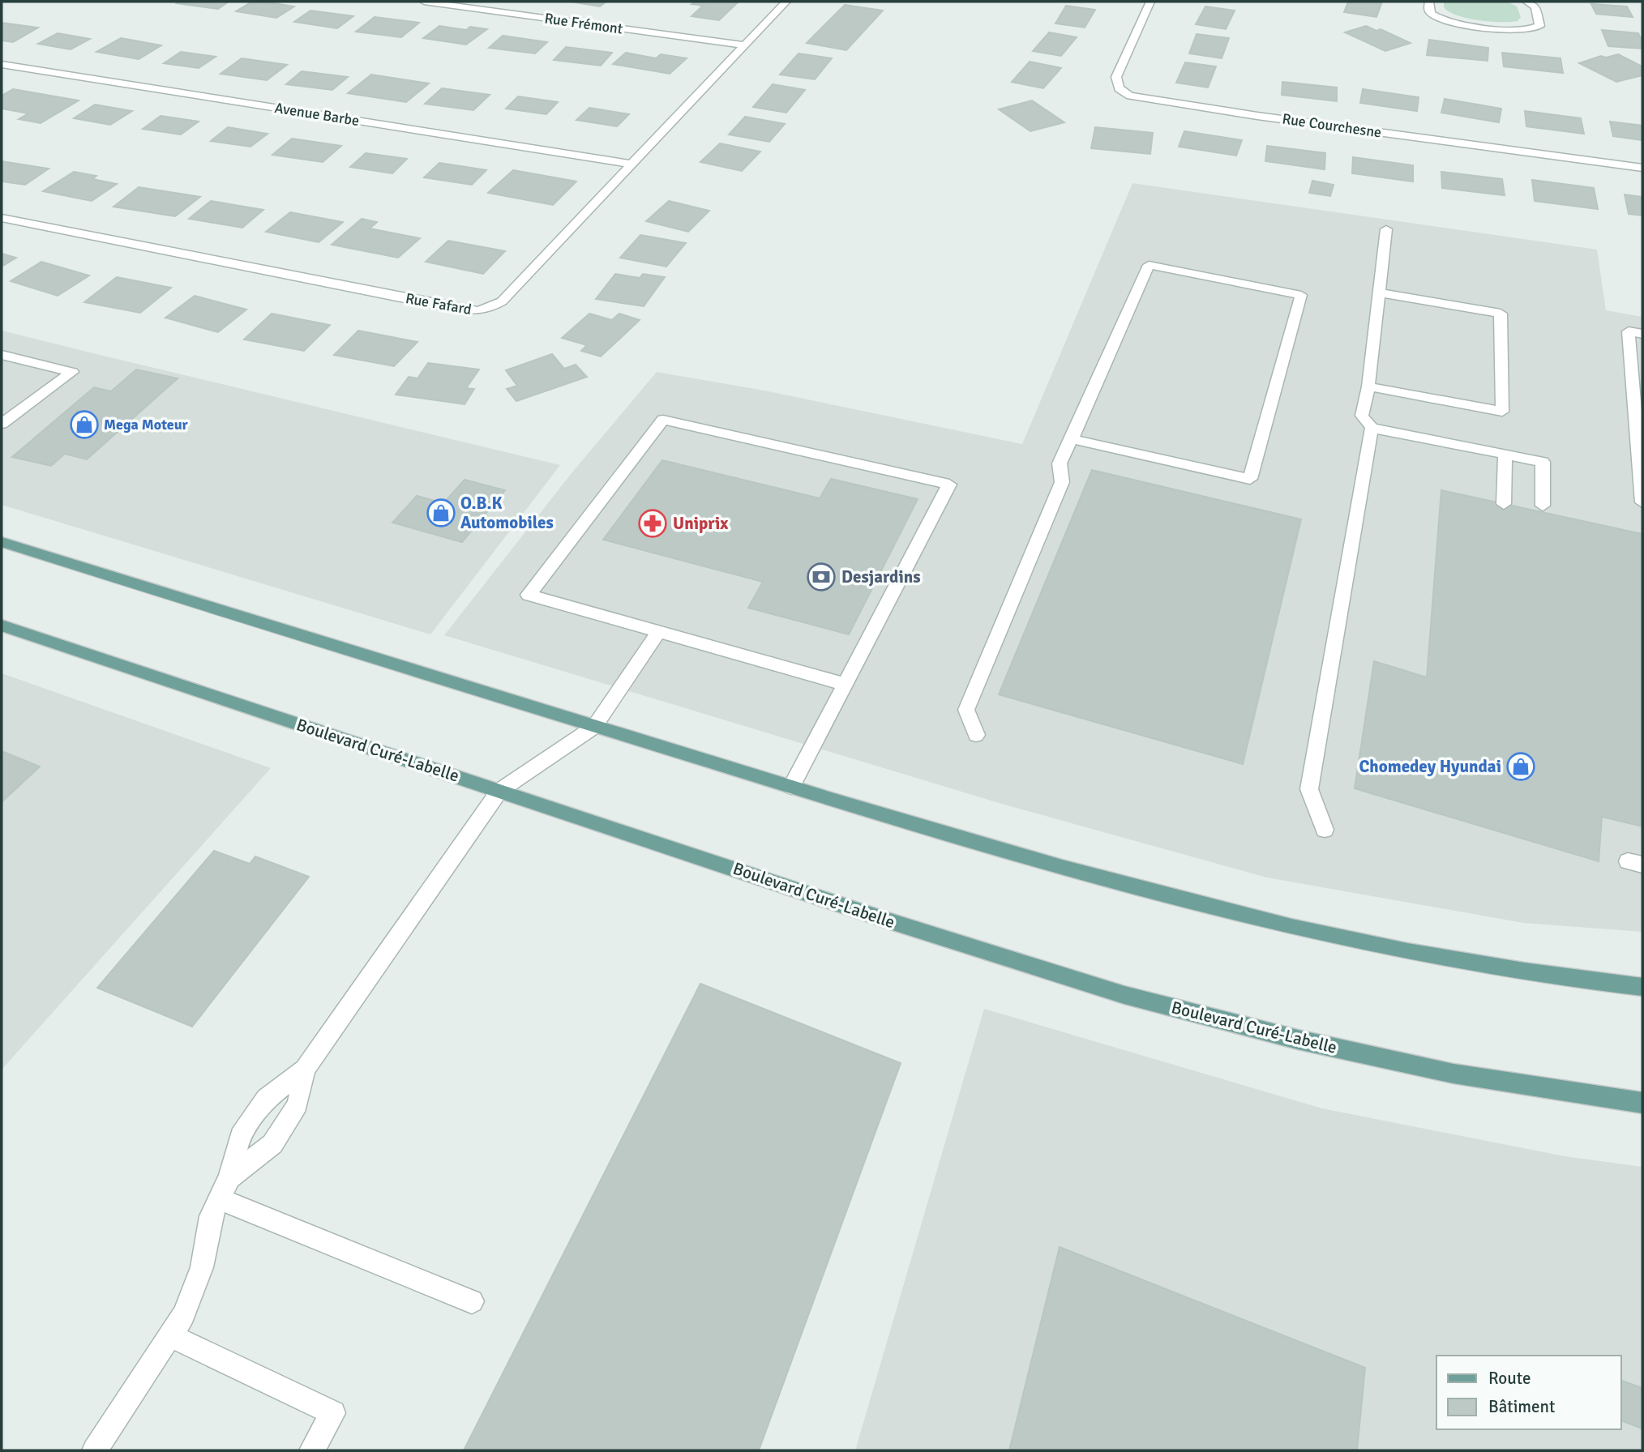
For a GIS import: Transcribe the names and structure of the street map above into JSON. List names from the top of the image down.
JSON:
{
  "streets": {
    "main road": ["Boulevard Curé-Labelle"],
    "street": [
      "Rue Frémont",
      "Avenue Barbe",
      "Rue Courchesne",
      "Rue Fafard"
    ]
  },
  "crossings": [
    ["Rue Frémont", "Rue Fafard"],
    ["Avenue Barbe", "Rue Fafard"]
  ],
  "places": {
    "shop": ["Mega Moteur", "O.B.K Automobiles", "Chomedey Hyundai"],
    "pharmacy": ["Uniprix"],
    "bank": ["Desjardins"]
  },
  "legend": ["Route", "Bâtiment"]
}
